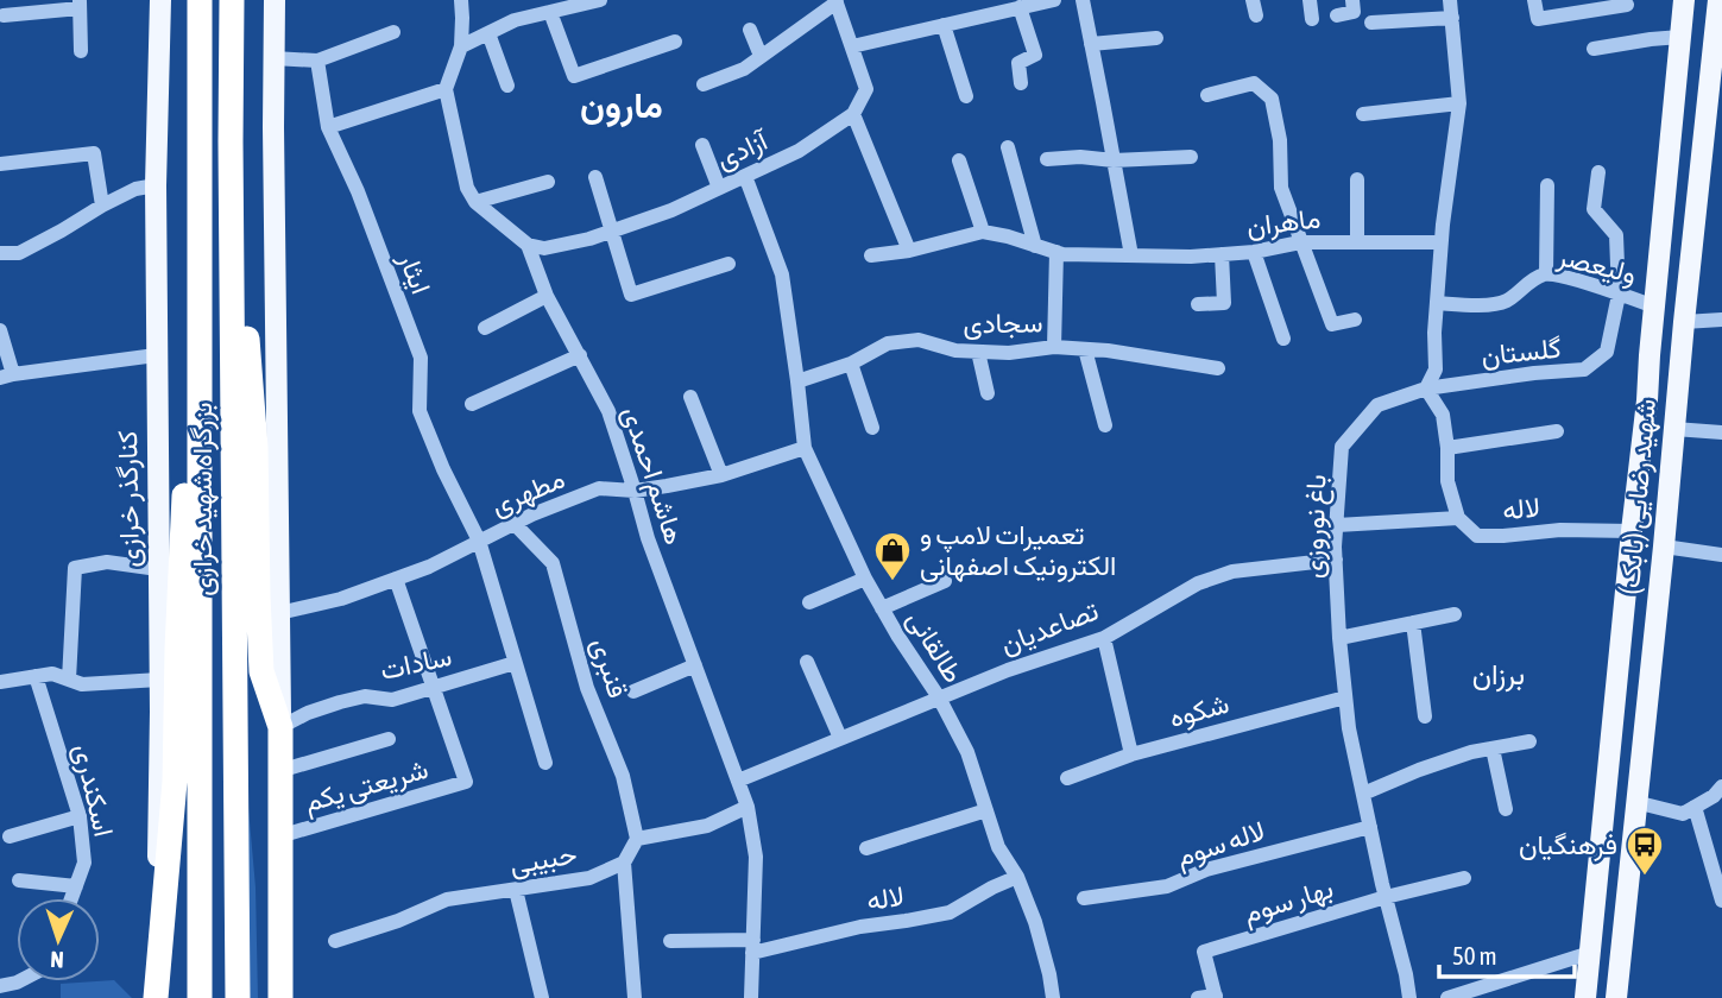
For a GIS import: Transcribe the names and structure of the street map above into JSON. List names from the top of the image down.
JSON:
{
  "streets": {
    "highway": ["بزرگراه شهید خرازی"],
    "main road": ["شهید رضایی (بابک)", "کنارگذر خرازی"],
    "street": [
      "آزادی",
      "ماهران",
      "ولیعصر",
      "ایثار",
      "سجادی",
      "گلستان",
      "هاشم احمدی",
      "مطهری",
      "لاله",
      "باغ نوروزی",
      "تصاعدیان",
      "طالقانی",
      "سادات",
      "قنبری",
      "شکوه",
      "شریعتی یکم",
      "اسکندری",
      "لاله سوم",
      "حبیبی",
      "بهار سوم"
    ]
  },
  "crossings": [
    ["آزادی", "هاشم احمدی"],
    ["آزادی", "طالقانی"],
    ["ولیعصر", "گلستان"],
    ["ولیعصر", "شهید رضایی (بابک)"],
    ["ایثار", "مطهری"],
    ["ایثار", "سادات"],
    ["سجادی", "طالقانی"],
    ["گلستان", "باغ نوروزی"],
    ["هاشم احمدی", "مطهری"],
    ["هاشم احمدی", "لاله"],
    ["هاشم احمدی", "تصاعدیان"],
    ["مطهری", "طالقانی"],
    ["مطهری", "قنبری"],
    ["شهید رضایی (بابک)", "لاله"],
    ["لاله", "طالقانی"],
    ["باغ نوروزی", "تصاعدیان"],
    ["باغ نوروزی", "شکوه"],
    ["باغ نوروزی", "لاله سوم"],
    ["باغ نوروزی", "بهار سوم"],
    ["تصاعدیان", "طالقانی"],
    ["سادات", "شریعتی یکم"]
  ],
  "districts": ["مارون", "برزان"],
  "places": {
    "shop": ["تعمیرات لامپ و الکترونیک اصفهانی"],
    "bus stop": ["فرهنگیان"]
  },
  "scale_bar": "50 m",
  "north": "bottom"
}
